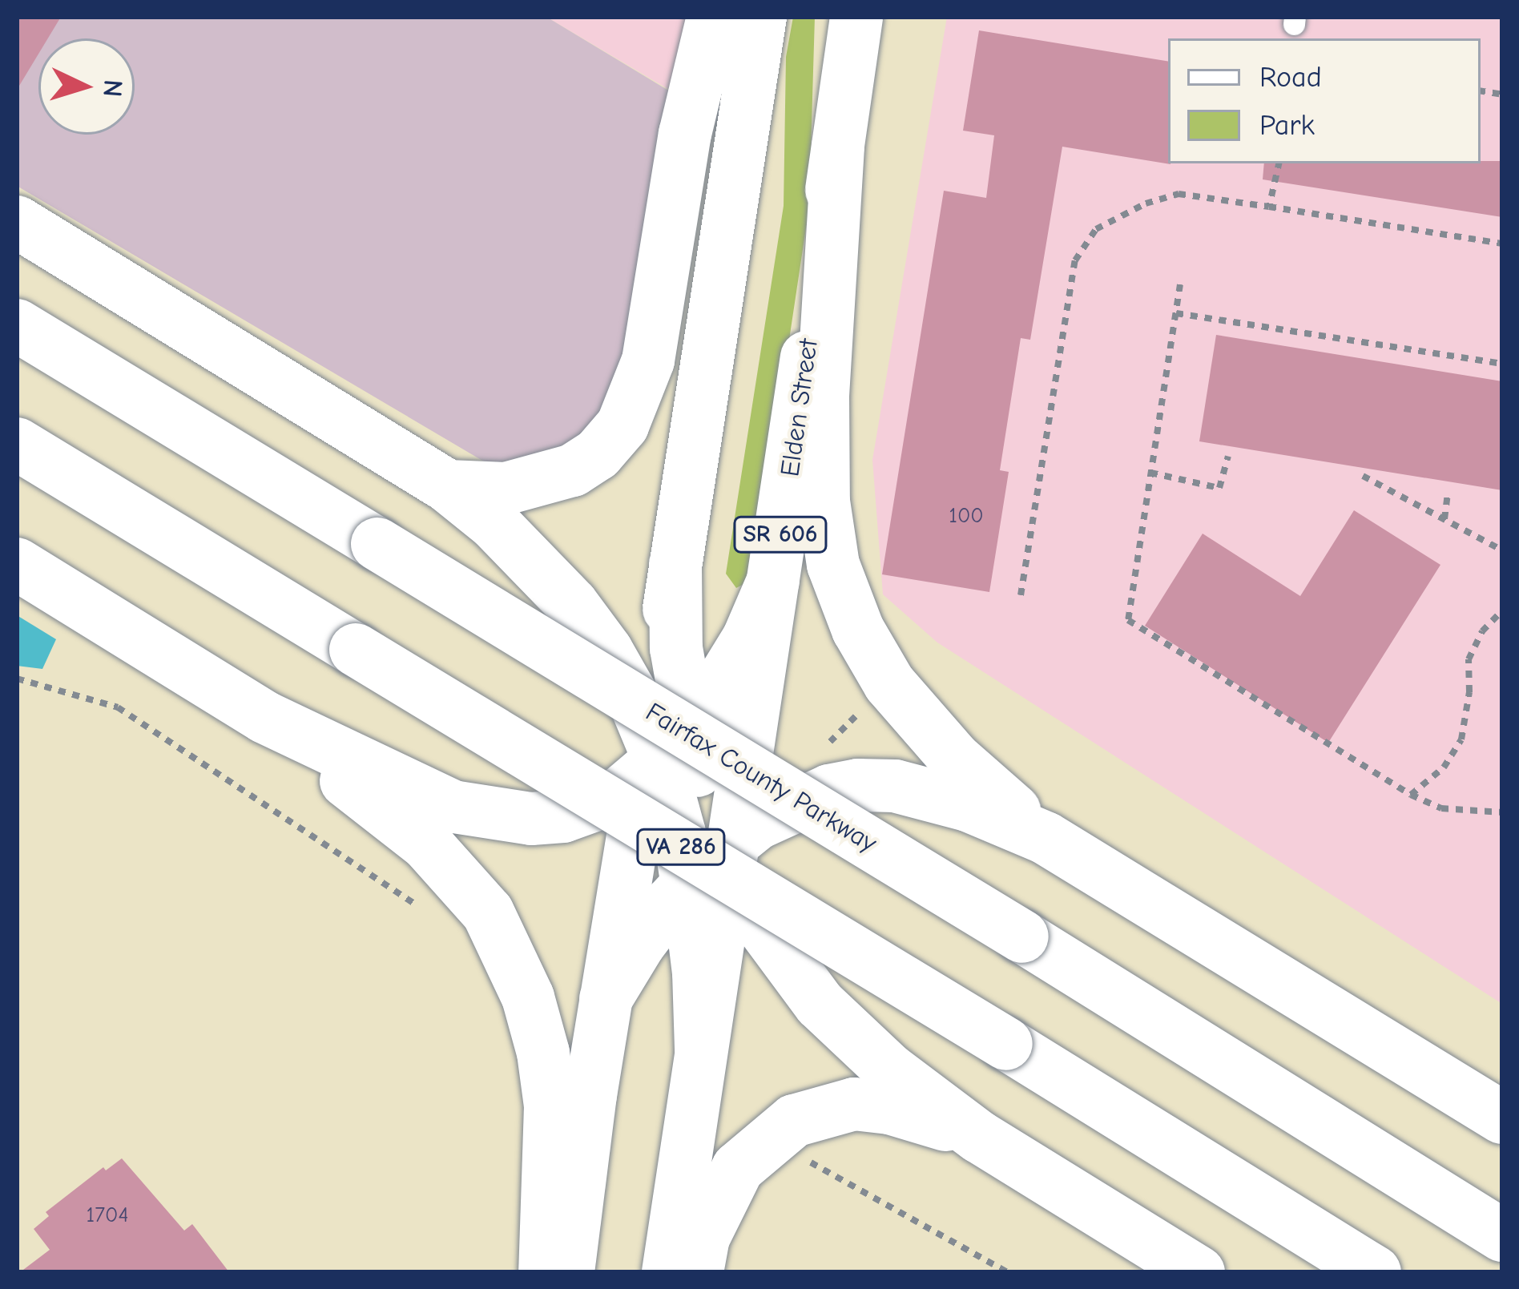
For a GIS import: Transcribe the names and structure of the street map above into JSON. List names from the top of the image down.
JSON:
{
  "streets": {
    "main road": [
      "Elden Street",
      "SR 606",
      "Fairfax County Parkway",
      "VA 286"
    ]
  },
  "house_numbers": ["100", "1704"],
  "legend": ["Road", "Park"],
  "north": "right"
}
